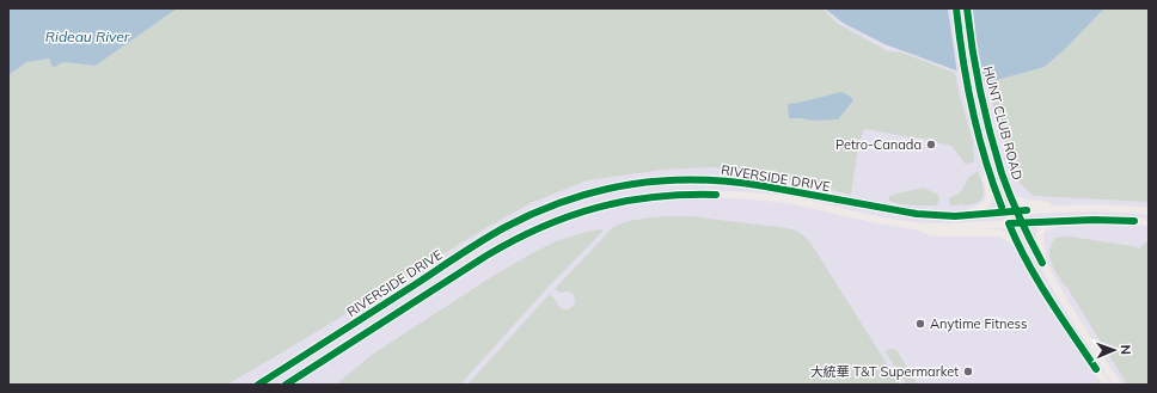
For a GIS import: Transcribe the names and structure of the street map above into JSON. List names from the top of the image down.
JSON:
{
  "streets": {
    "main road": ["HUNT CLUB ROAD", "RIVERSIDE DRIVE"]
  },
  "crossings": [
    ["HUNT CLUB ROAD", "RIVERSIDE DRIVE"]
  ],
  "water": ["Rideau River"],
  "places": ["Petro-Canada", "Anytime Fitness", "大統華 T&T Supermarket"],
  "north": "right"
}
